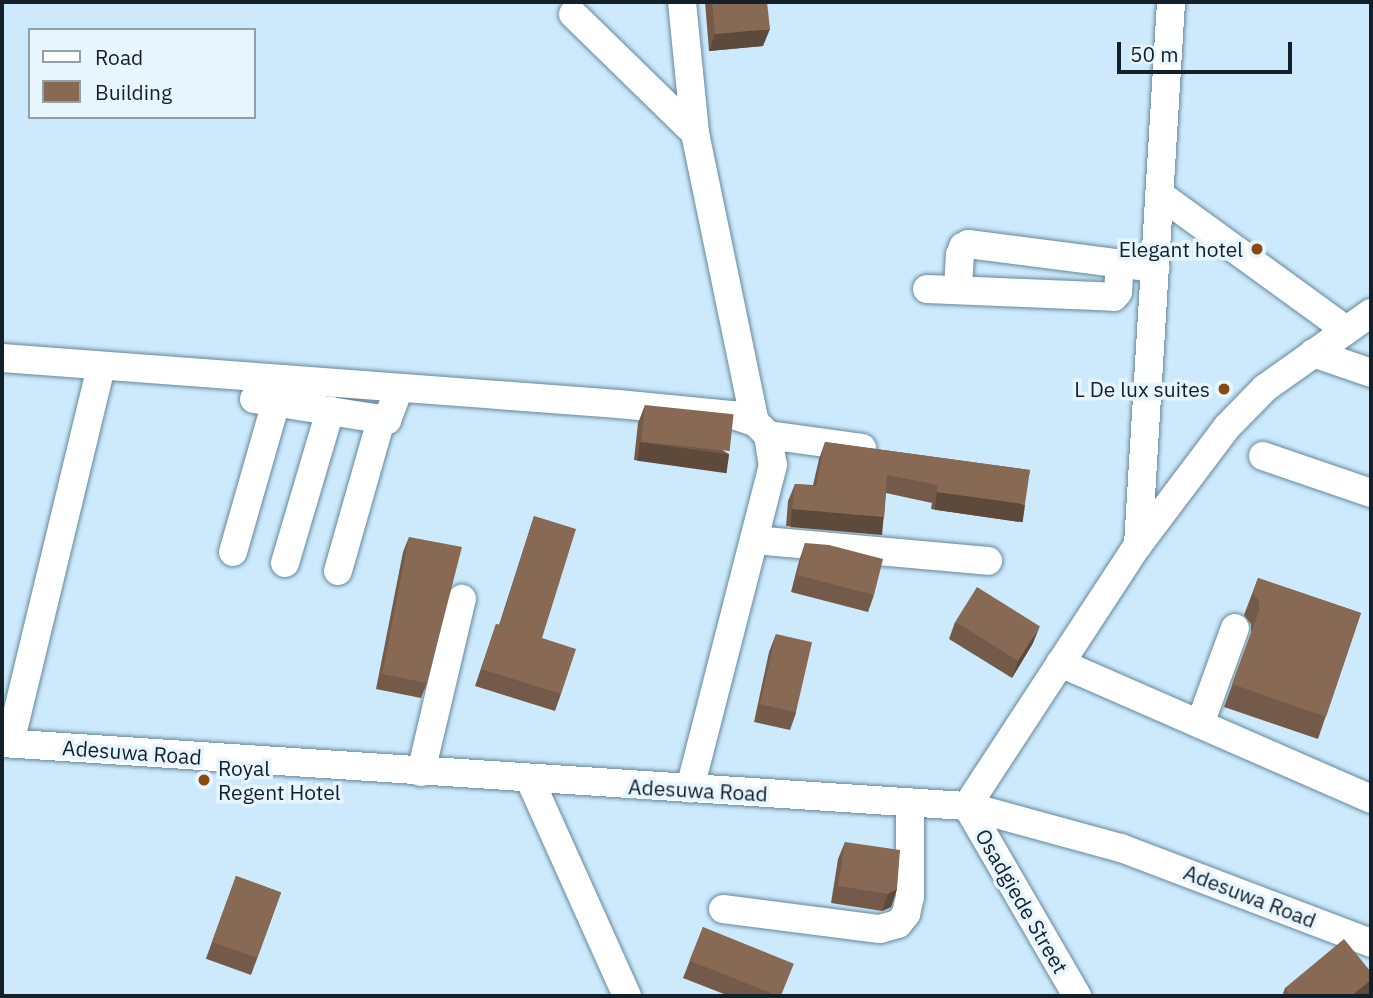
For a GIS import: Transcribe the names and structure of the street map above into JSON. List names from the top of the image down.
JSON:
{
  "streets": {
    "street": ["Adesuwa Road", "Osadgiede Street"]
  },
  "crossings": [
    ["Adesuwa Road", "Osadgiede Street"]
  ],
  "places": ["Elegant hotel", "L De lux suites", "Royal Regent Hotel"],
  "legend": ["Road", "Building"],
  "scale_bar": "50 m"
}
